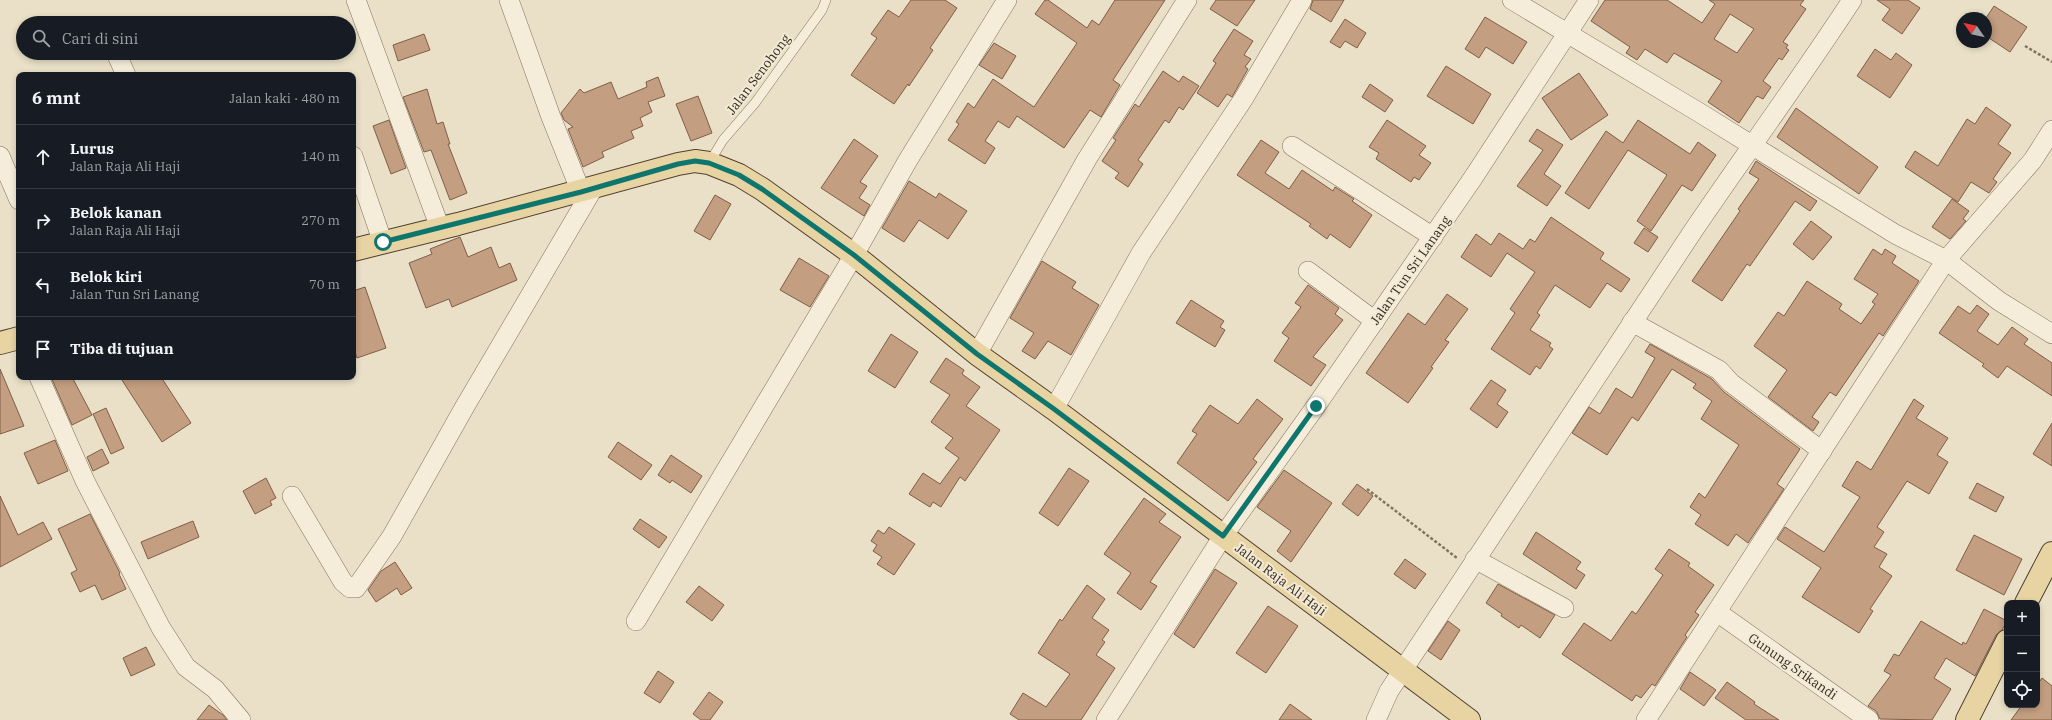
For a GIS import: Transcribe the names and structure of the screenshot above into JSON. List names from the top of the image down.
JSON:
{
  "streets": {
    "main road": ["Jalan Raja Ali Haji"],
    "street": ["Jalan Tun Sri Lanang", "Gunung Srikandi"],
    "lane": ["Jalan Senohong"]
  },
  "crossings": [
    ["Jalan Senohong", "Jalan Raja Ali Haji"],
    ["Jalan Tun Sri Lanang", "Jalan Raja Ali Haji"]
  ],
  "north": "top left",
  "page": {
    "search": "Cari di sini",
    "heading": ["6 mnt", "Jalan kaki · 480 m"],
    "list": [
      ["Lurus", "Jalan Raja Ali Haji", "140 m"],
      ["Belok kanan", "Jalan Raja Ali Haji", "270 m"],
      ["Belok kiri", "Jalan Tun Sri Lanang", "70 m"],
      "Tiba di tujuan"
    ],
    "map_buttons": ["+", "−"]
  }
}
